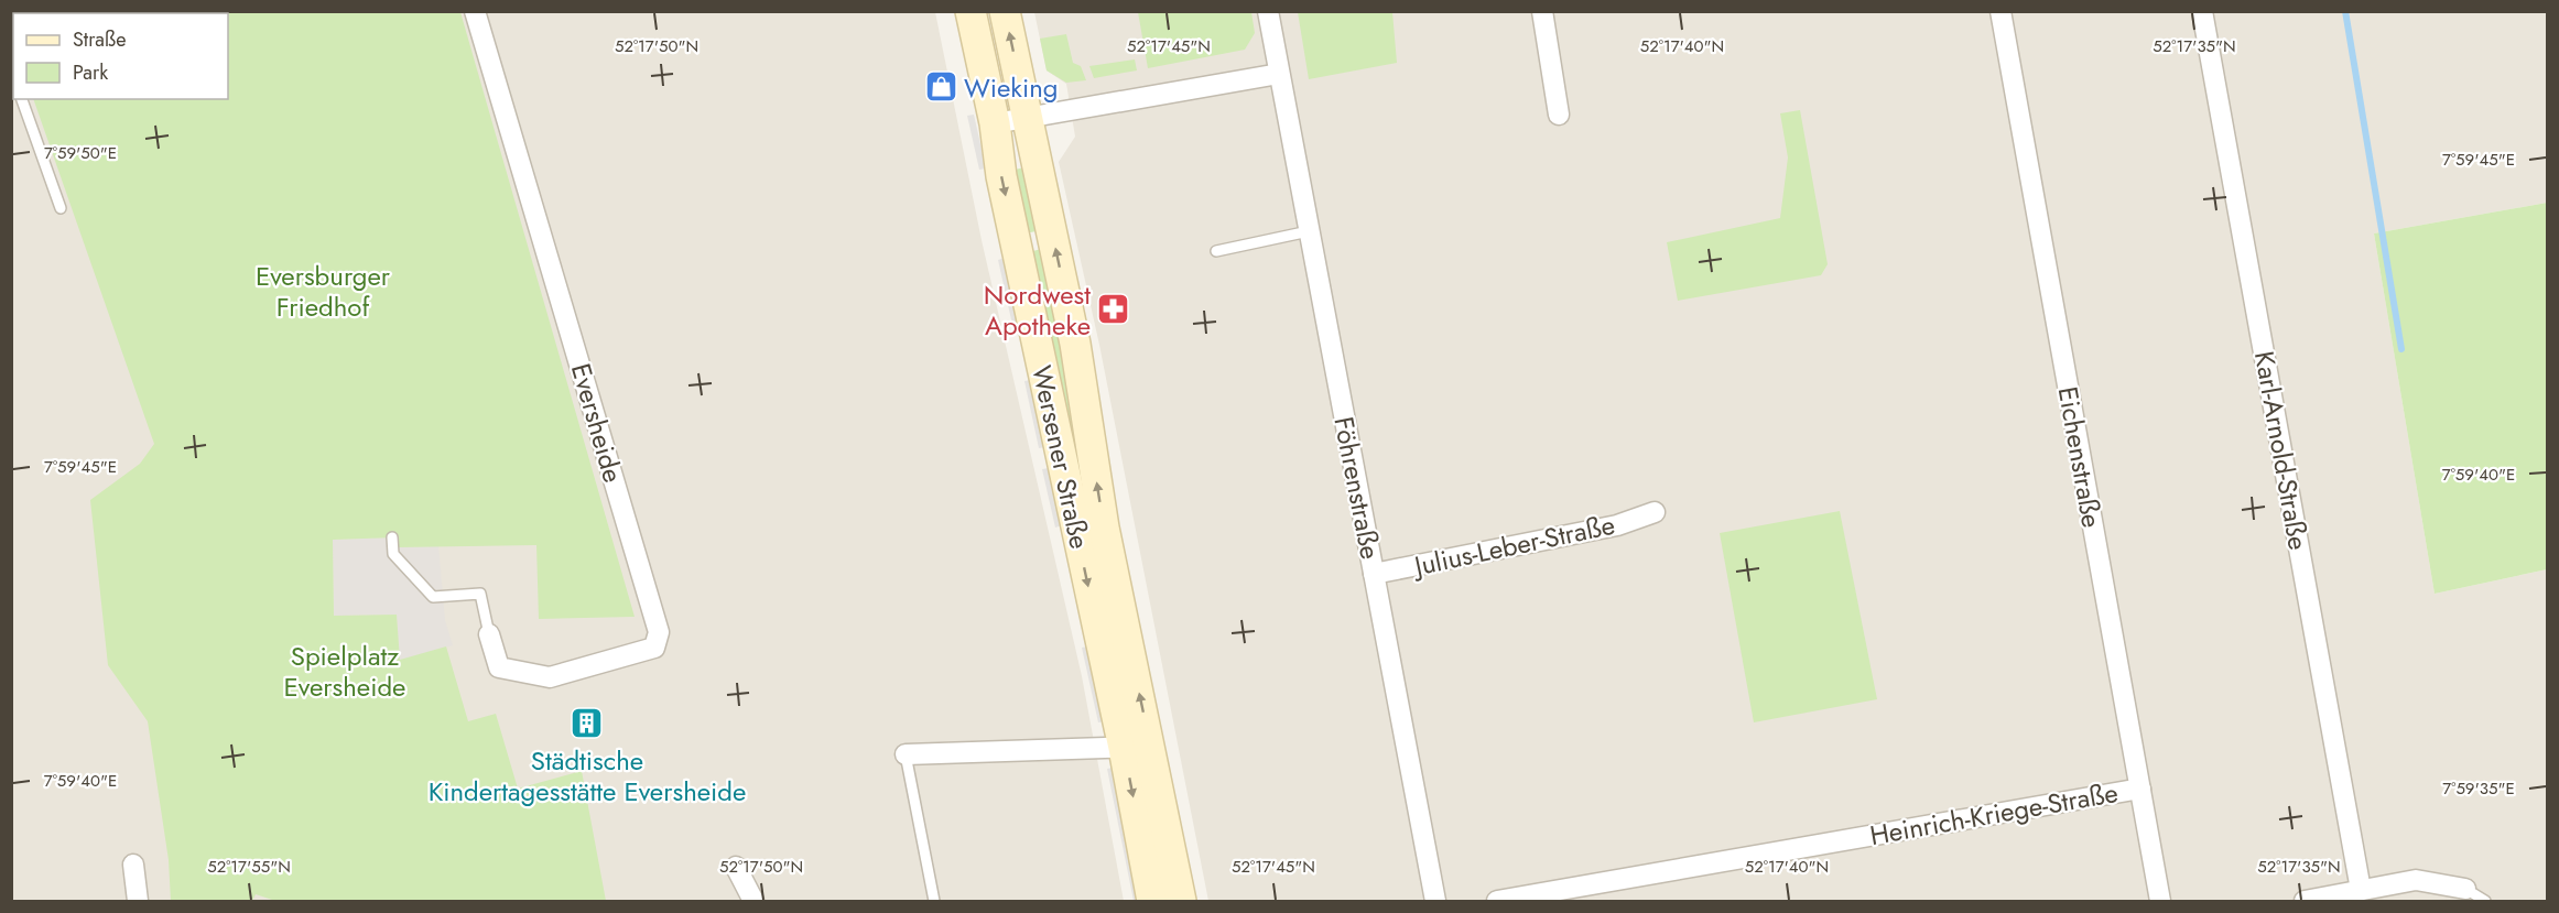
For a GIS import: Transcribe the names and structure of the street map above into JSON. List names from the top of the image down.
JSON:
{
  "streets": {
    "main road": ["Wersener Straße"],
    "street": [
      "Eversheide",
      "Karl-Arnold-Straße",
      "Eichenstraße",
      "Föhrenstraße",
      "Julius-Leber-Straße",
      "Heinrich-Kriege-Straße"
    ]
  },
  "crossings": [
    ["Eichenstraße", "Heinrich-Kriege-Straße"],
    ["Föhrenstraße", "Julius-Leber-Straße"]
  ],
  "parks": ["Eversburger Friedhof", "Spielplatz Eversheide"],
  "places": {
    "shop": ["Wieking"],
    "pharmacy": ["Nordwest Apotheke"],
    "building": ["Städtische Kindertagesstätte Eversheide"]
  },
  "legend": ["Straße", "Park"],
  "coordinates": [
    "52°17'50\"N",
    "52°17'45\"N",
    "52°17'40\"N",
    "52°17'35\"N",
    "7°59'50\"E",
    "7°59'45\"E",
    "7°59'40\"E",
    "7°59'35\"E",
    "52°17'55\"N"
  ]
}
